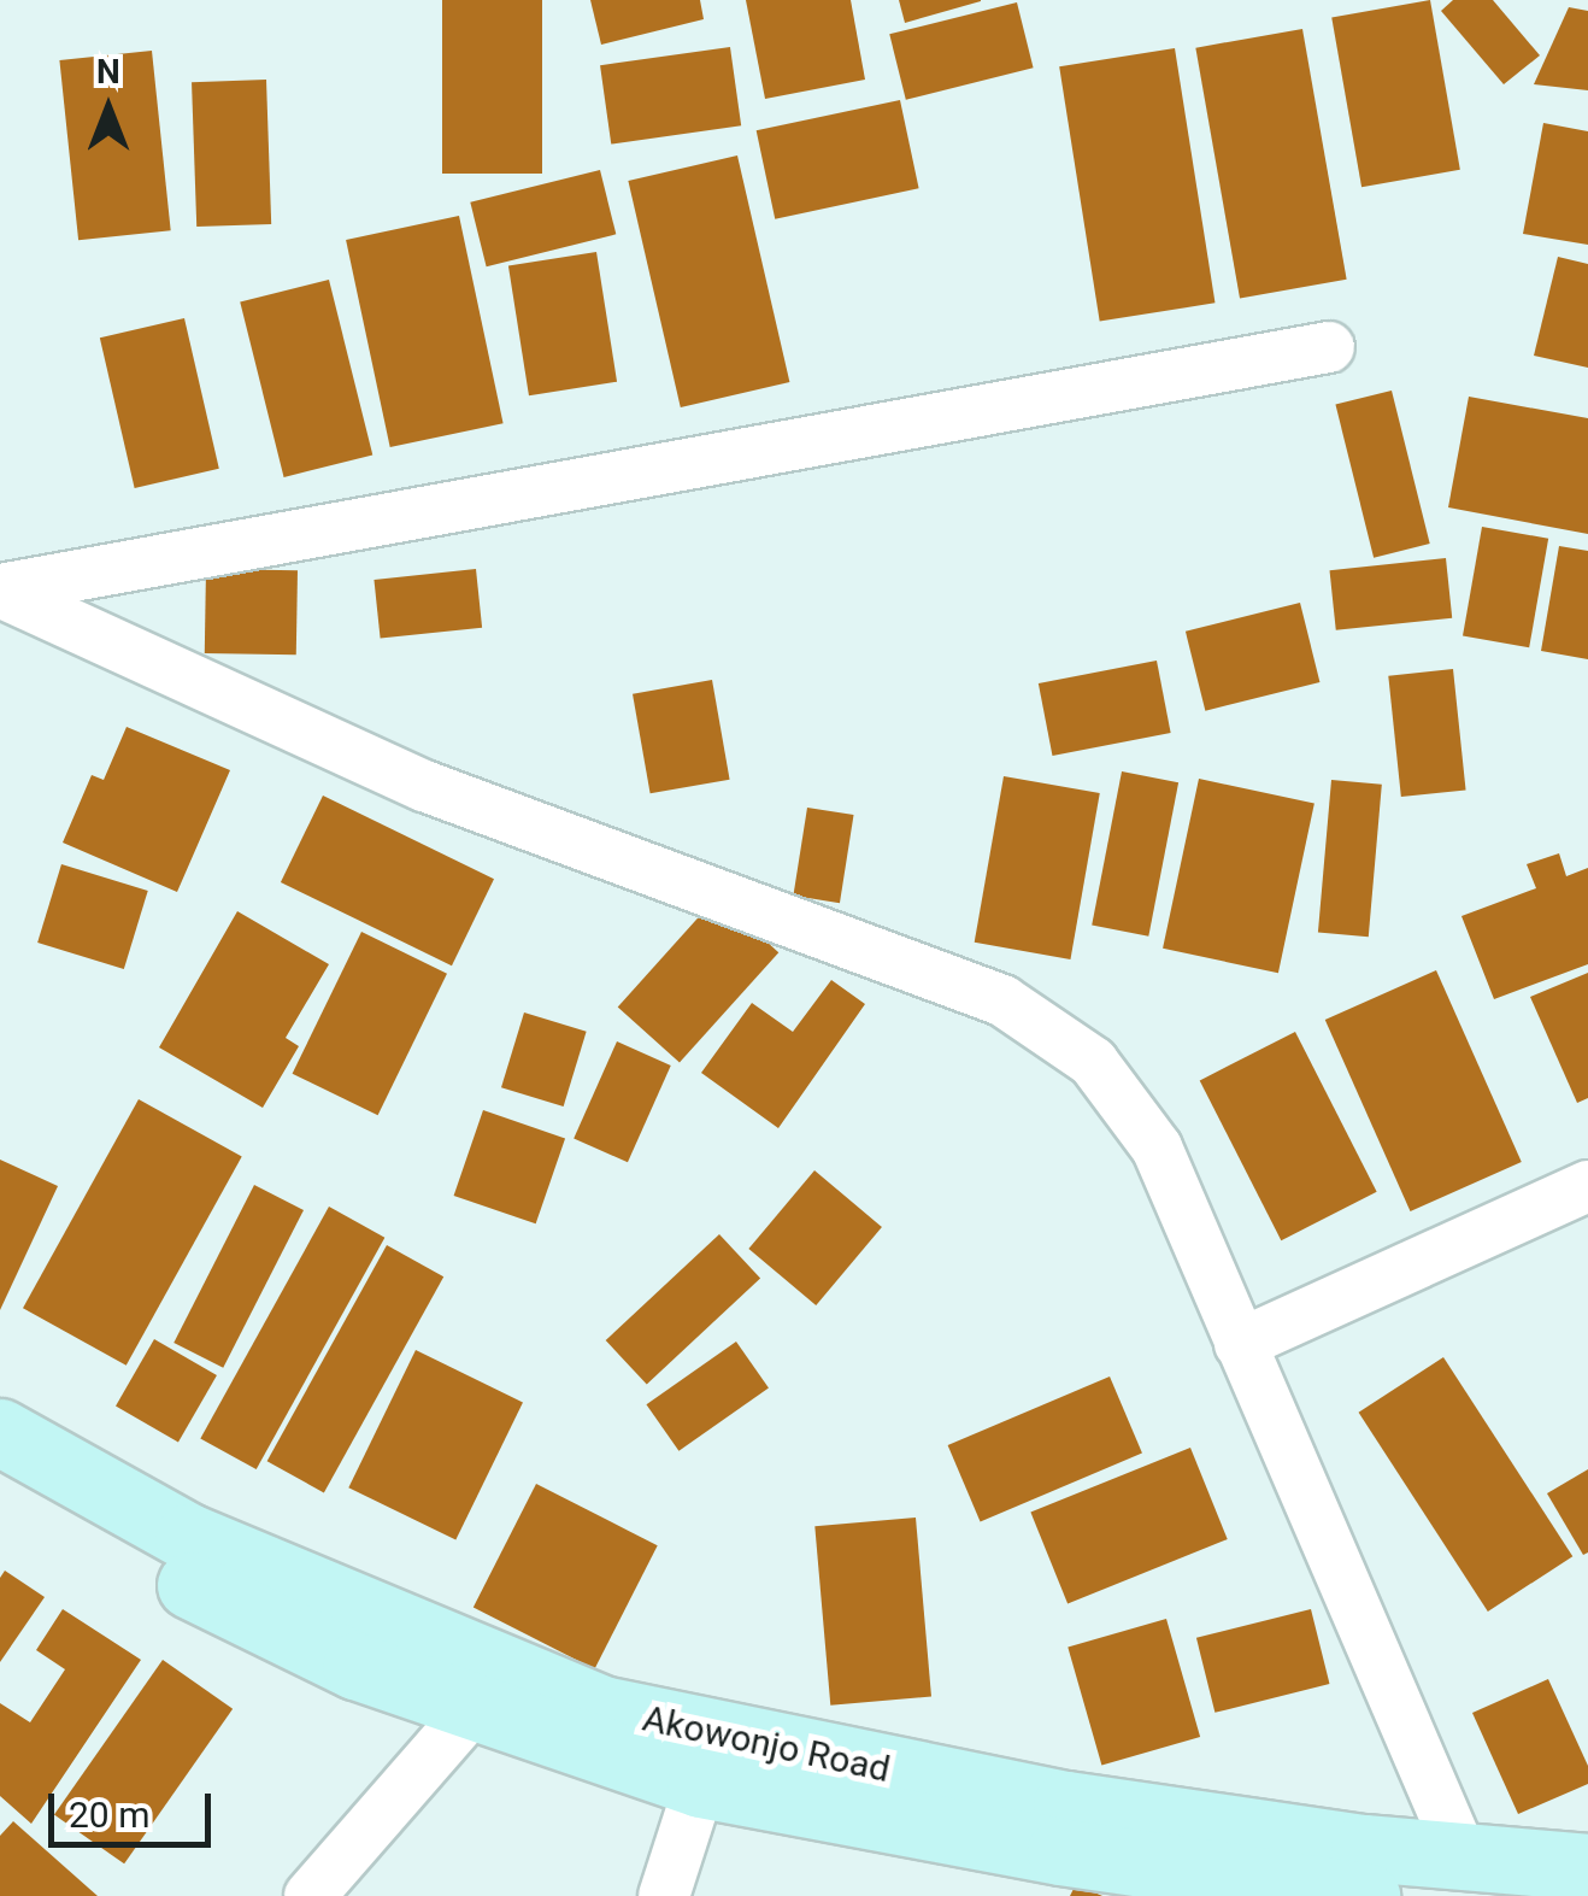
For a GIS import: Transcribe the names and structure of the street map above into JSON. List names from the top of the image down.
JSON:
{
  "streets": {
    "main road": ["Akowonjo Road"]
  },
  "scale_bar": "20 m",
  "north": "top"
}
